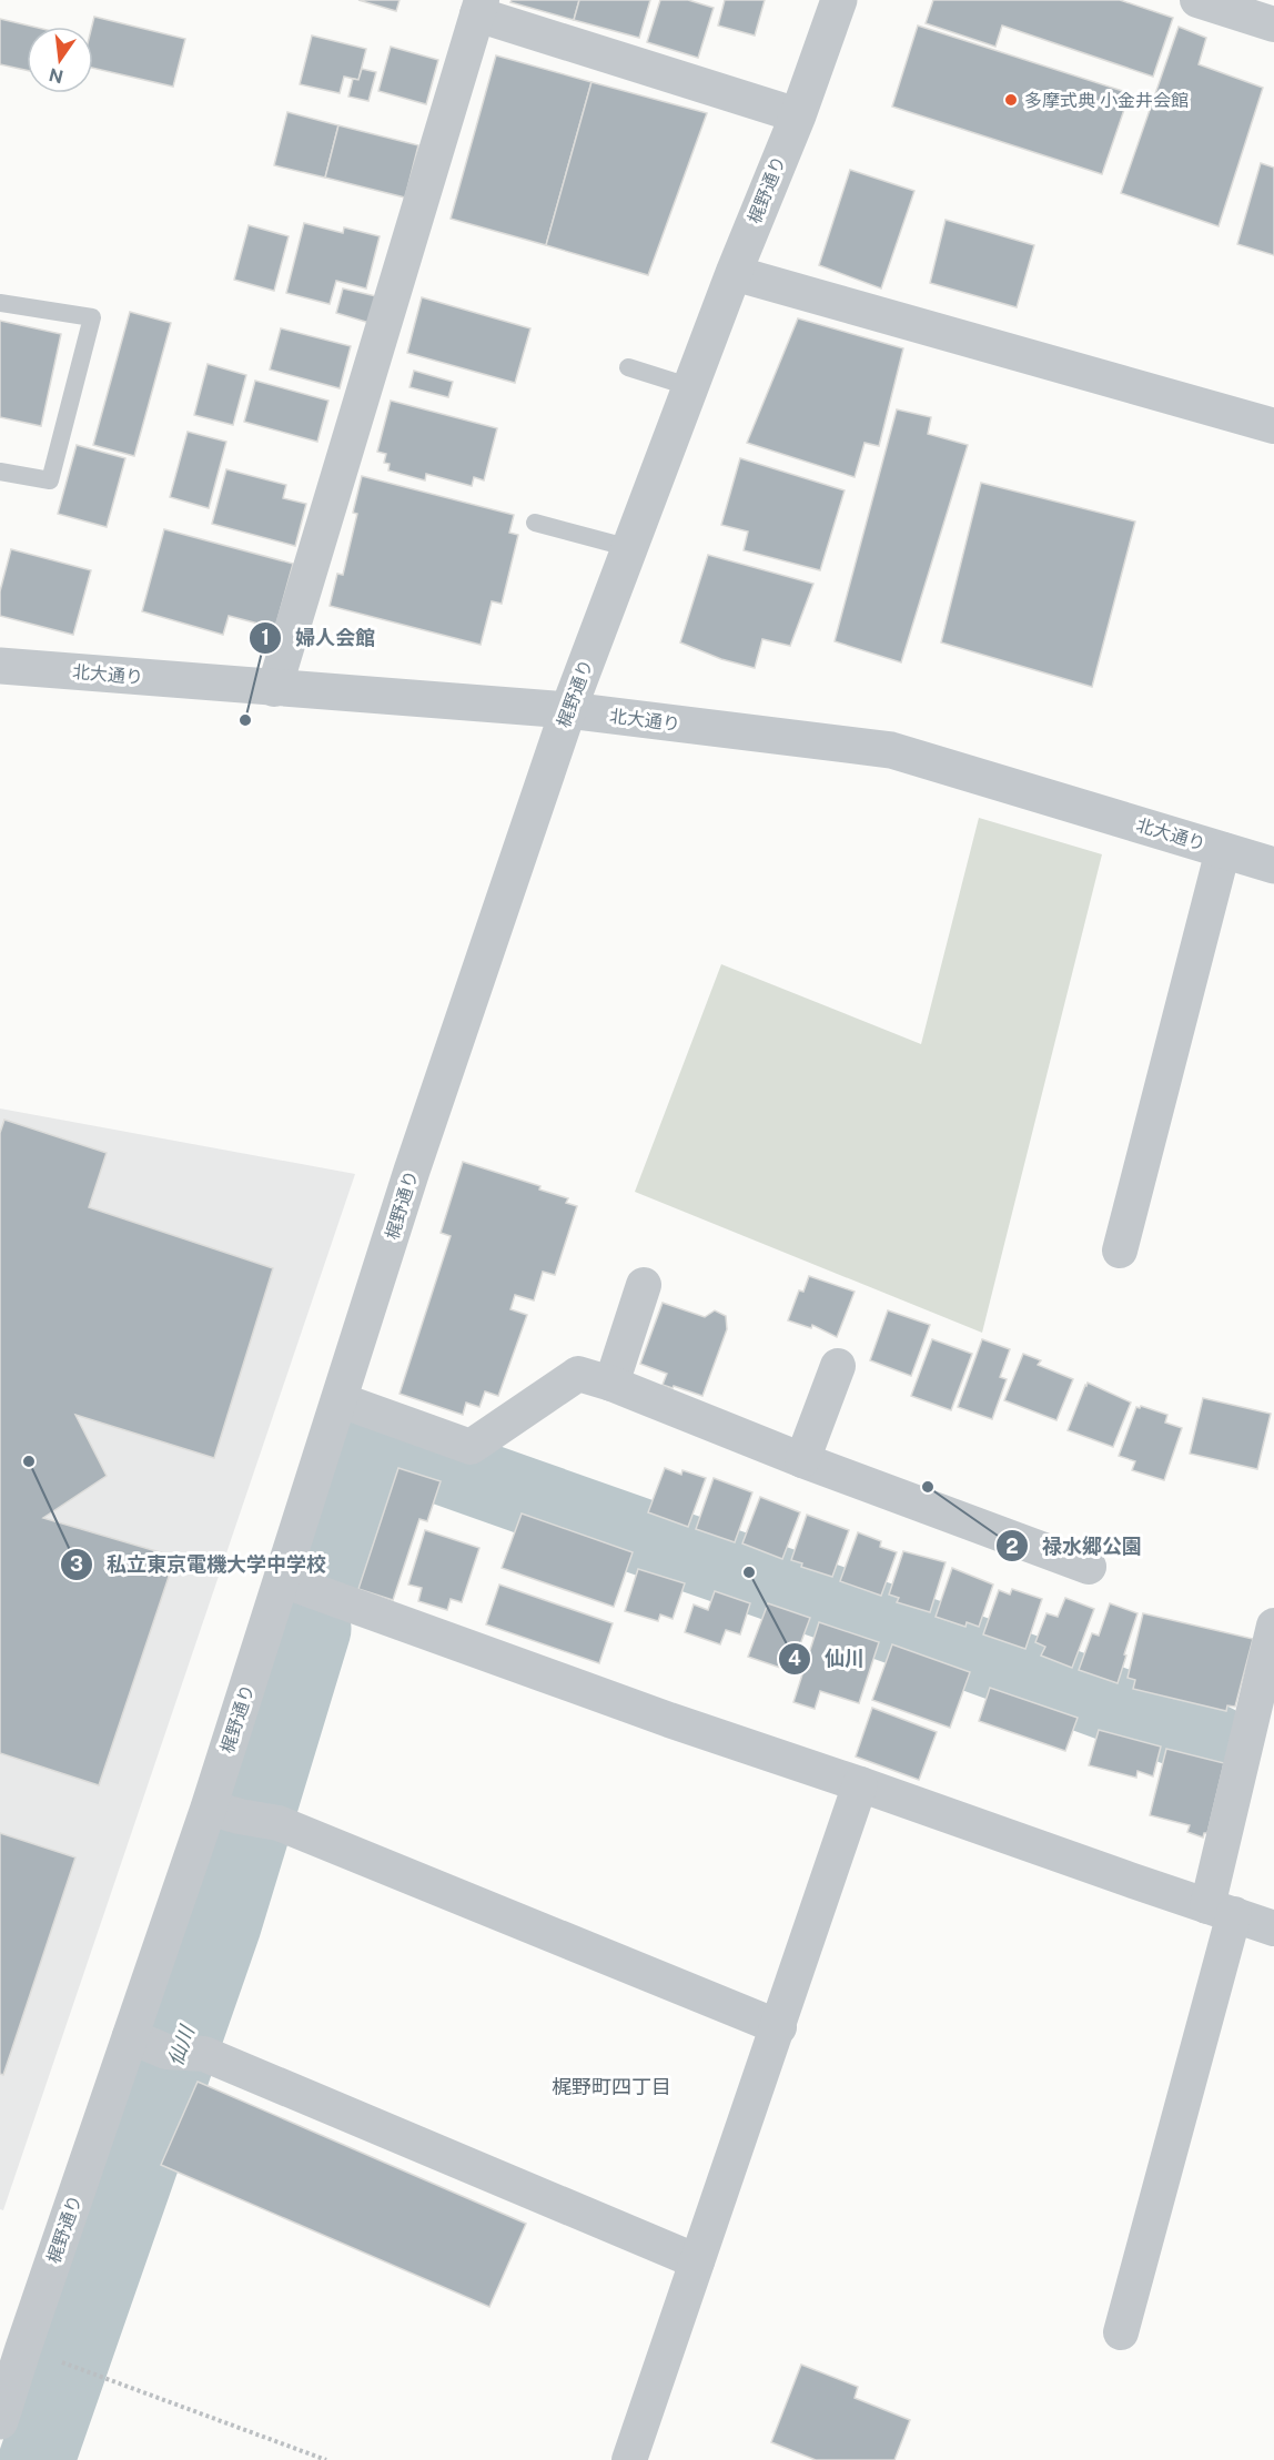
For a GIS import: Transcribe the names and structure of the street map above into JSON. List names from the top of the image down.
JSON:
{
  "streets": {
    "street": ["梶野通り", "北大通り"]
  },
  "crossings": [
    ["梶野通り", "北大通り"]
  ],
  "districts": ["梶野町四丁目"],
  "water": ["仙川"],
  "places": [
    "多摩式典 小金井会館",
    "婦人会館",
    "私立東京電機大学中学校",
    "禄水郷公園",
    "仙川"
  ],
  "north": "bottom"
}
